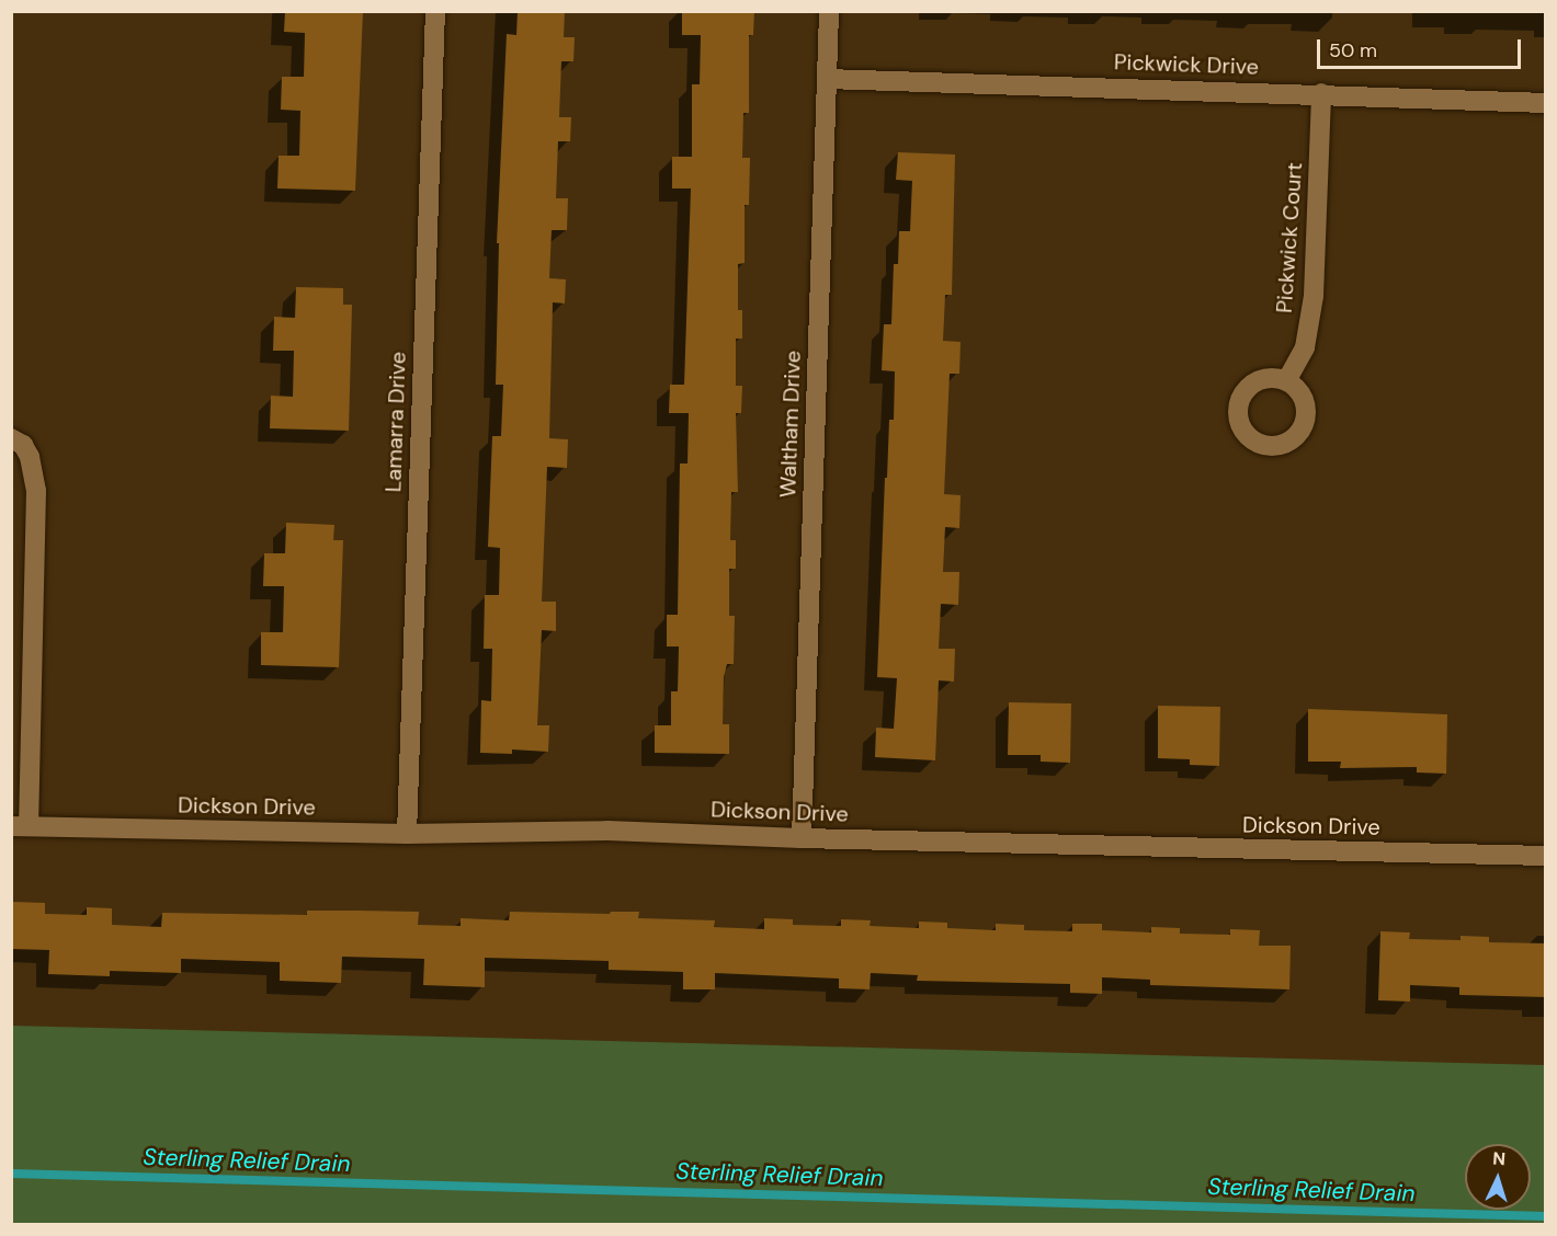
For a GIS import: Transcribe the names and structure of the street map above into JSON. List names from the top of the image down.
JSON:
{
  "streets": {
    "street": [
      "Pickwick Drive",
      "Pickwick Court",
      "Lamarra Drive",
      "Waltham Drive",
      "Dickson Drive"
    ]
  },
  "crossings": [
    ["Pickwick Drive", "Pickwick Court"],
    ["Pickwick Drive", "Waltham Drive"],
    ["Lamarra Drive", "Dickson Drive"],
    ["Waltham Drive", "Dickson Drive"]
  ],
  "water": ["Sterling Relief Drain"],
  "scale_bar": "50 m",
  "north": "top"
}
